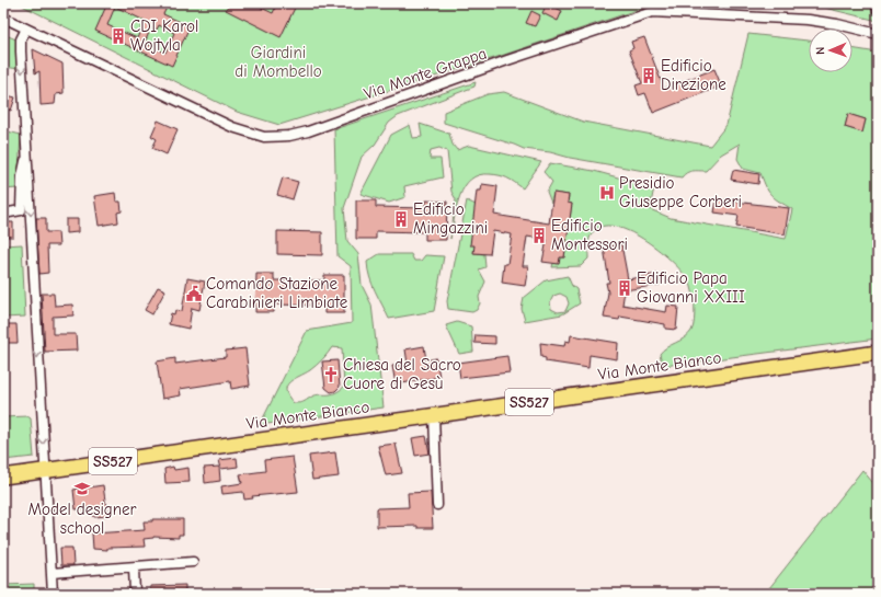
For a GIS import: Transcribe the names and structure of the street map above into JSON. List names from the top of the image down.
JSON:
{
  "streets": {
    "main road": ["Via Monte Bianco", "SS527"],
    "street": ["Via Monte Grappa"]
  },
  "parks": ["Giardini di Mombello"],
  "places": {
    "building": [
      "CDI Karol Wojtyla",
      "Edificio Direzione",
      "Edificio Mingazzini",
      "Edificio Montessori",
      "Edificio Papa Giovanni XXIII"
    ],
    "hospital": ["Presidio Giuseppe Corberi"],
    "public building": ["Comando Stazione Carabinieri Limbiate"],
    "church": ["Chiesa del Sacro Cuore di Gesù"],
    "school or university": ["Model designer school"]
  },
  "north": "left"
}
